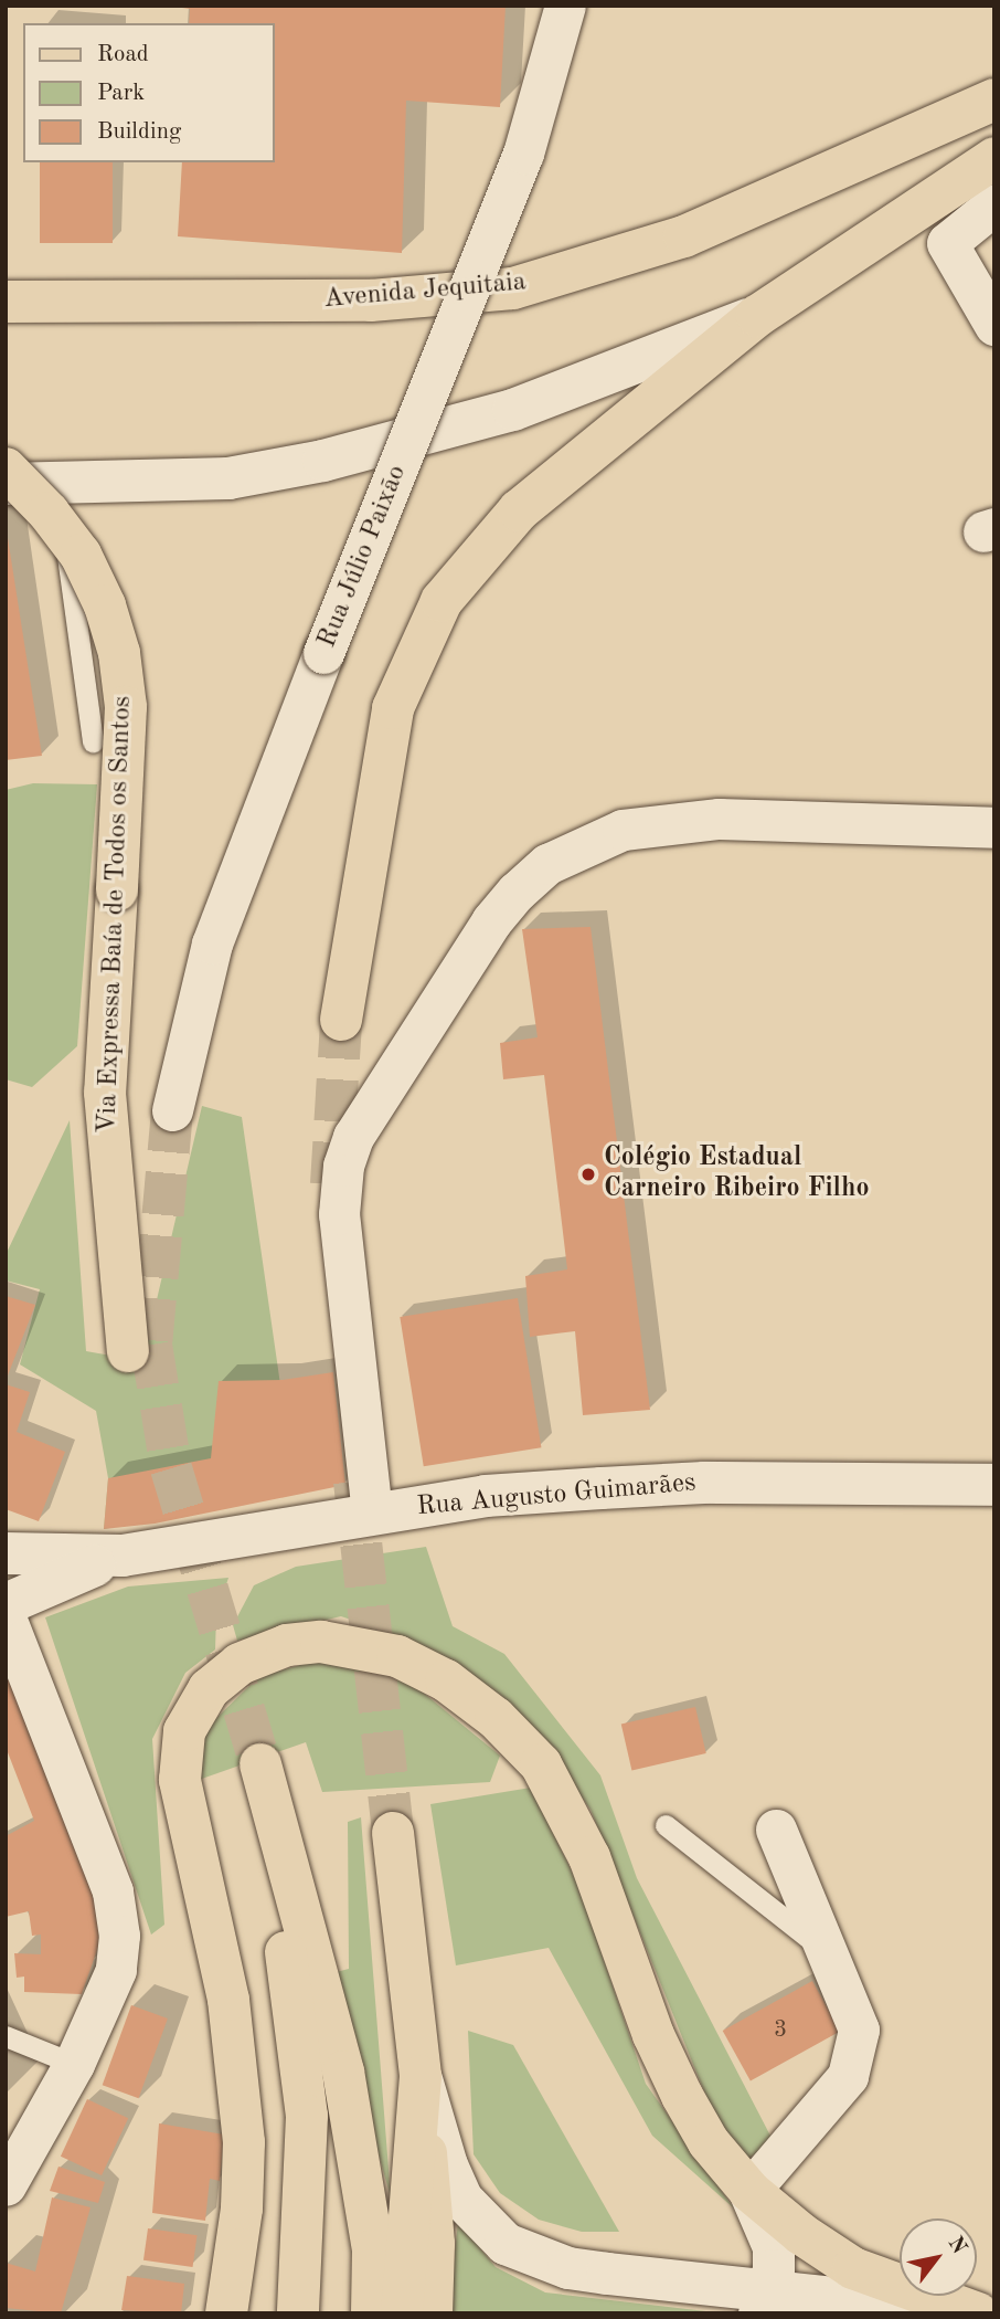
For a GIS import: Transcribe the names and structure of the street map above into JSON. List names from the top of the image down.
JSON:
{
  "streets": {
    "main road": ["Avenida Jequitaia", "Via Expressa Baía de Todos os Santos"],
    "street": ["Rua Júlio Paixão", "Rua Augusto Guimarães"]
  },
  "places": ["Colégio Estadual Carneiro Ribeiro Filho"],
  "house_numbers": ["3"],
  "legend": ["Road", "Park", "Building"],
  "north": "top right"
}
